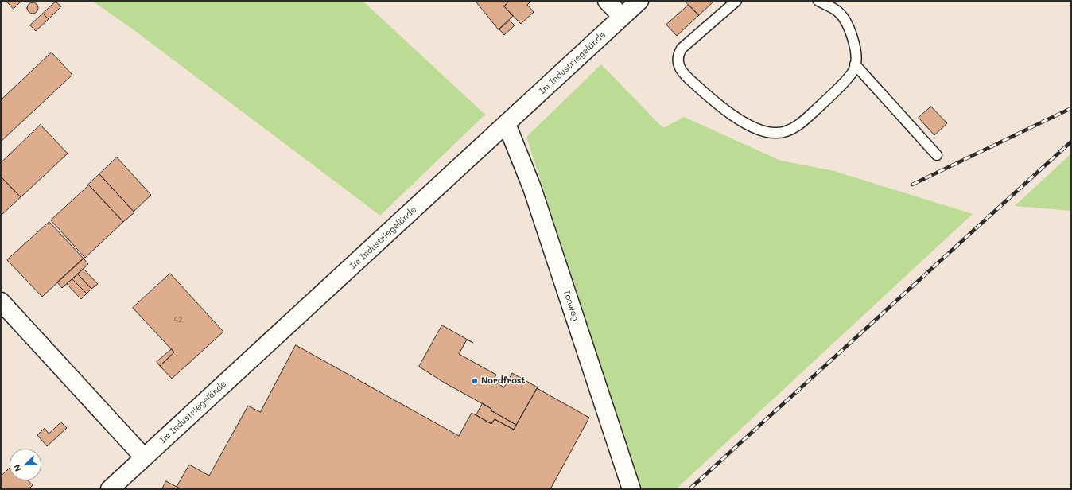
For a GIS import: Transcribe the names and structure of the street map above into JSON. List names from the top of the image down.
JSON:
{
  "streets": {
    "street": ["Im Industriegelände", "Tonweg"]
  },
  "crossings": [
    ["Im Industriegelände", "Tonweg"]
  ],
  "places": ["Nordfrost"],
  "house_numbers": ["42"],
  "north": "bottom left"
}
